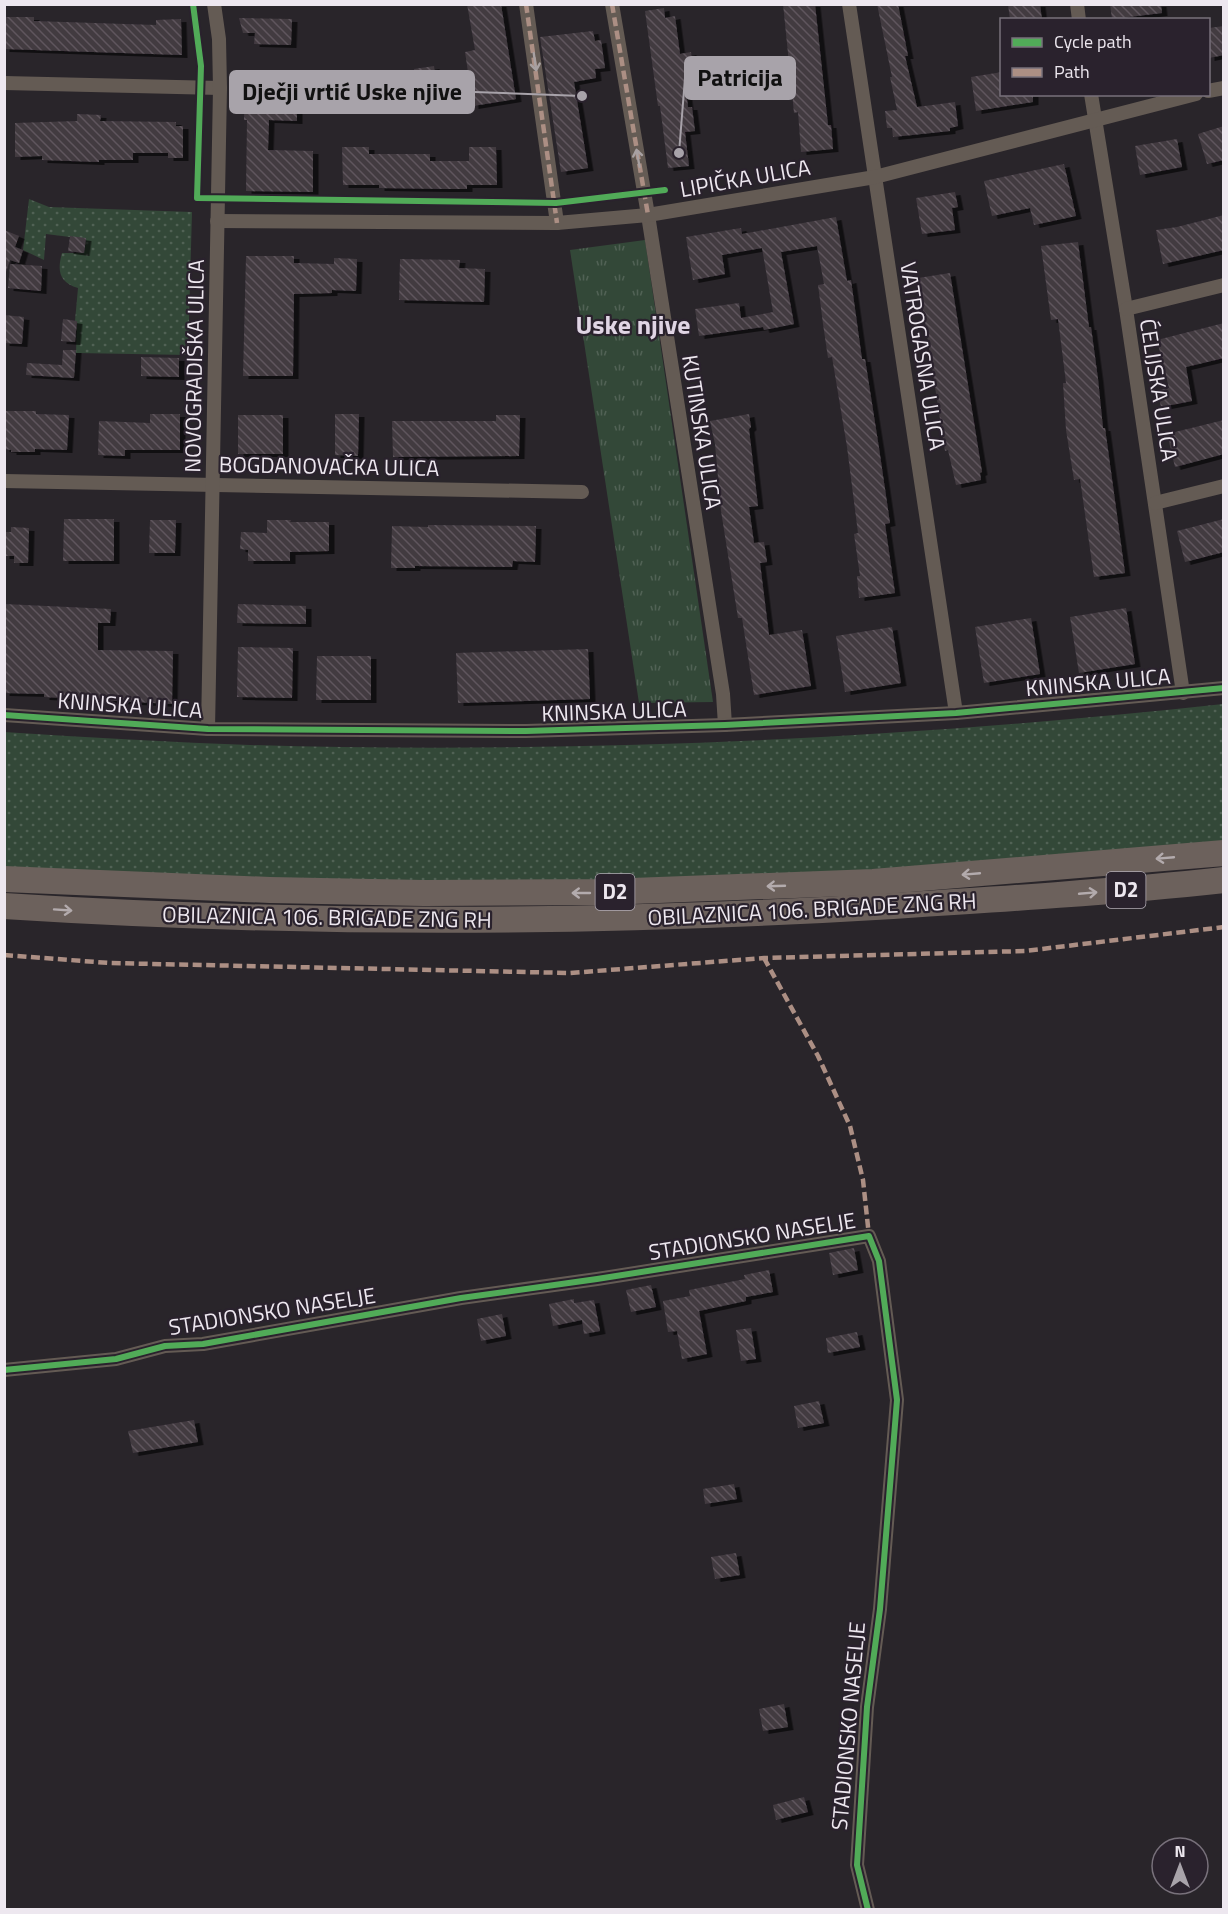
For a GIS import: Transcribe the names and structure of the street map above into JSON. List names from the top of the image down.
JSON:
{
  "streets": {
    "highway": ["D2", "OBILAZNICA 106. BRIGADE ZNG RH"],
    "street": [
      "LIPIČKA ULICA",
      "VATROGASNA ULICA",
      "NOVOGRADIŠKA ULICA",
      "ĆELIJSKA ULICA",
      "KUTINSKA ULICA",
      "BOGDANOVAČKA ULICA",
      "KNINSKA ULICA",
      "STADIONSKO NASELJE"
    ]
  },
  "crossings": [
    ["LIPIČKA ULICA", "VATROGASNA ULICA"],
    ["LIPIČKA ULICA", "NOVOGRADIŠKA ULICA"],
    ["LIPIČKA ULICA", "ĆELIJSKA ULICA"],
    ["LIPIČKA ULICA", "KUTINSKA ULICA"],
    ["VATROGASNA ULICA", "KNINSKA ULICA"],
    ["NOVOGRADIŠKA ULICA", "BOGDANOVAČKA ULICA"],
    ["NOVOGRADIŠKA ULICA", "KNINSKA ULICA"],
    ["ĆELIJSKA ULICA", "KNINSKA ULICA"],
    ["KUTINSKA ULICA", "KNINSKA ULICA"]
  ],
  "districts": ["Uske njive"],
  "places": ["Dječji vrtić Uske njive", "Patricija"],
  "legend": ["Cycle path", "Path"],
  "north": "top"
}
